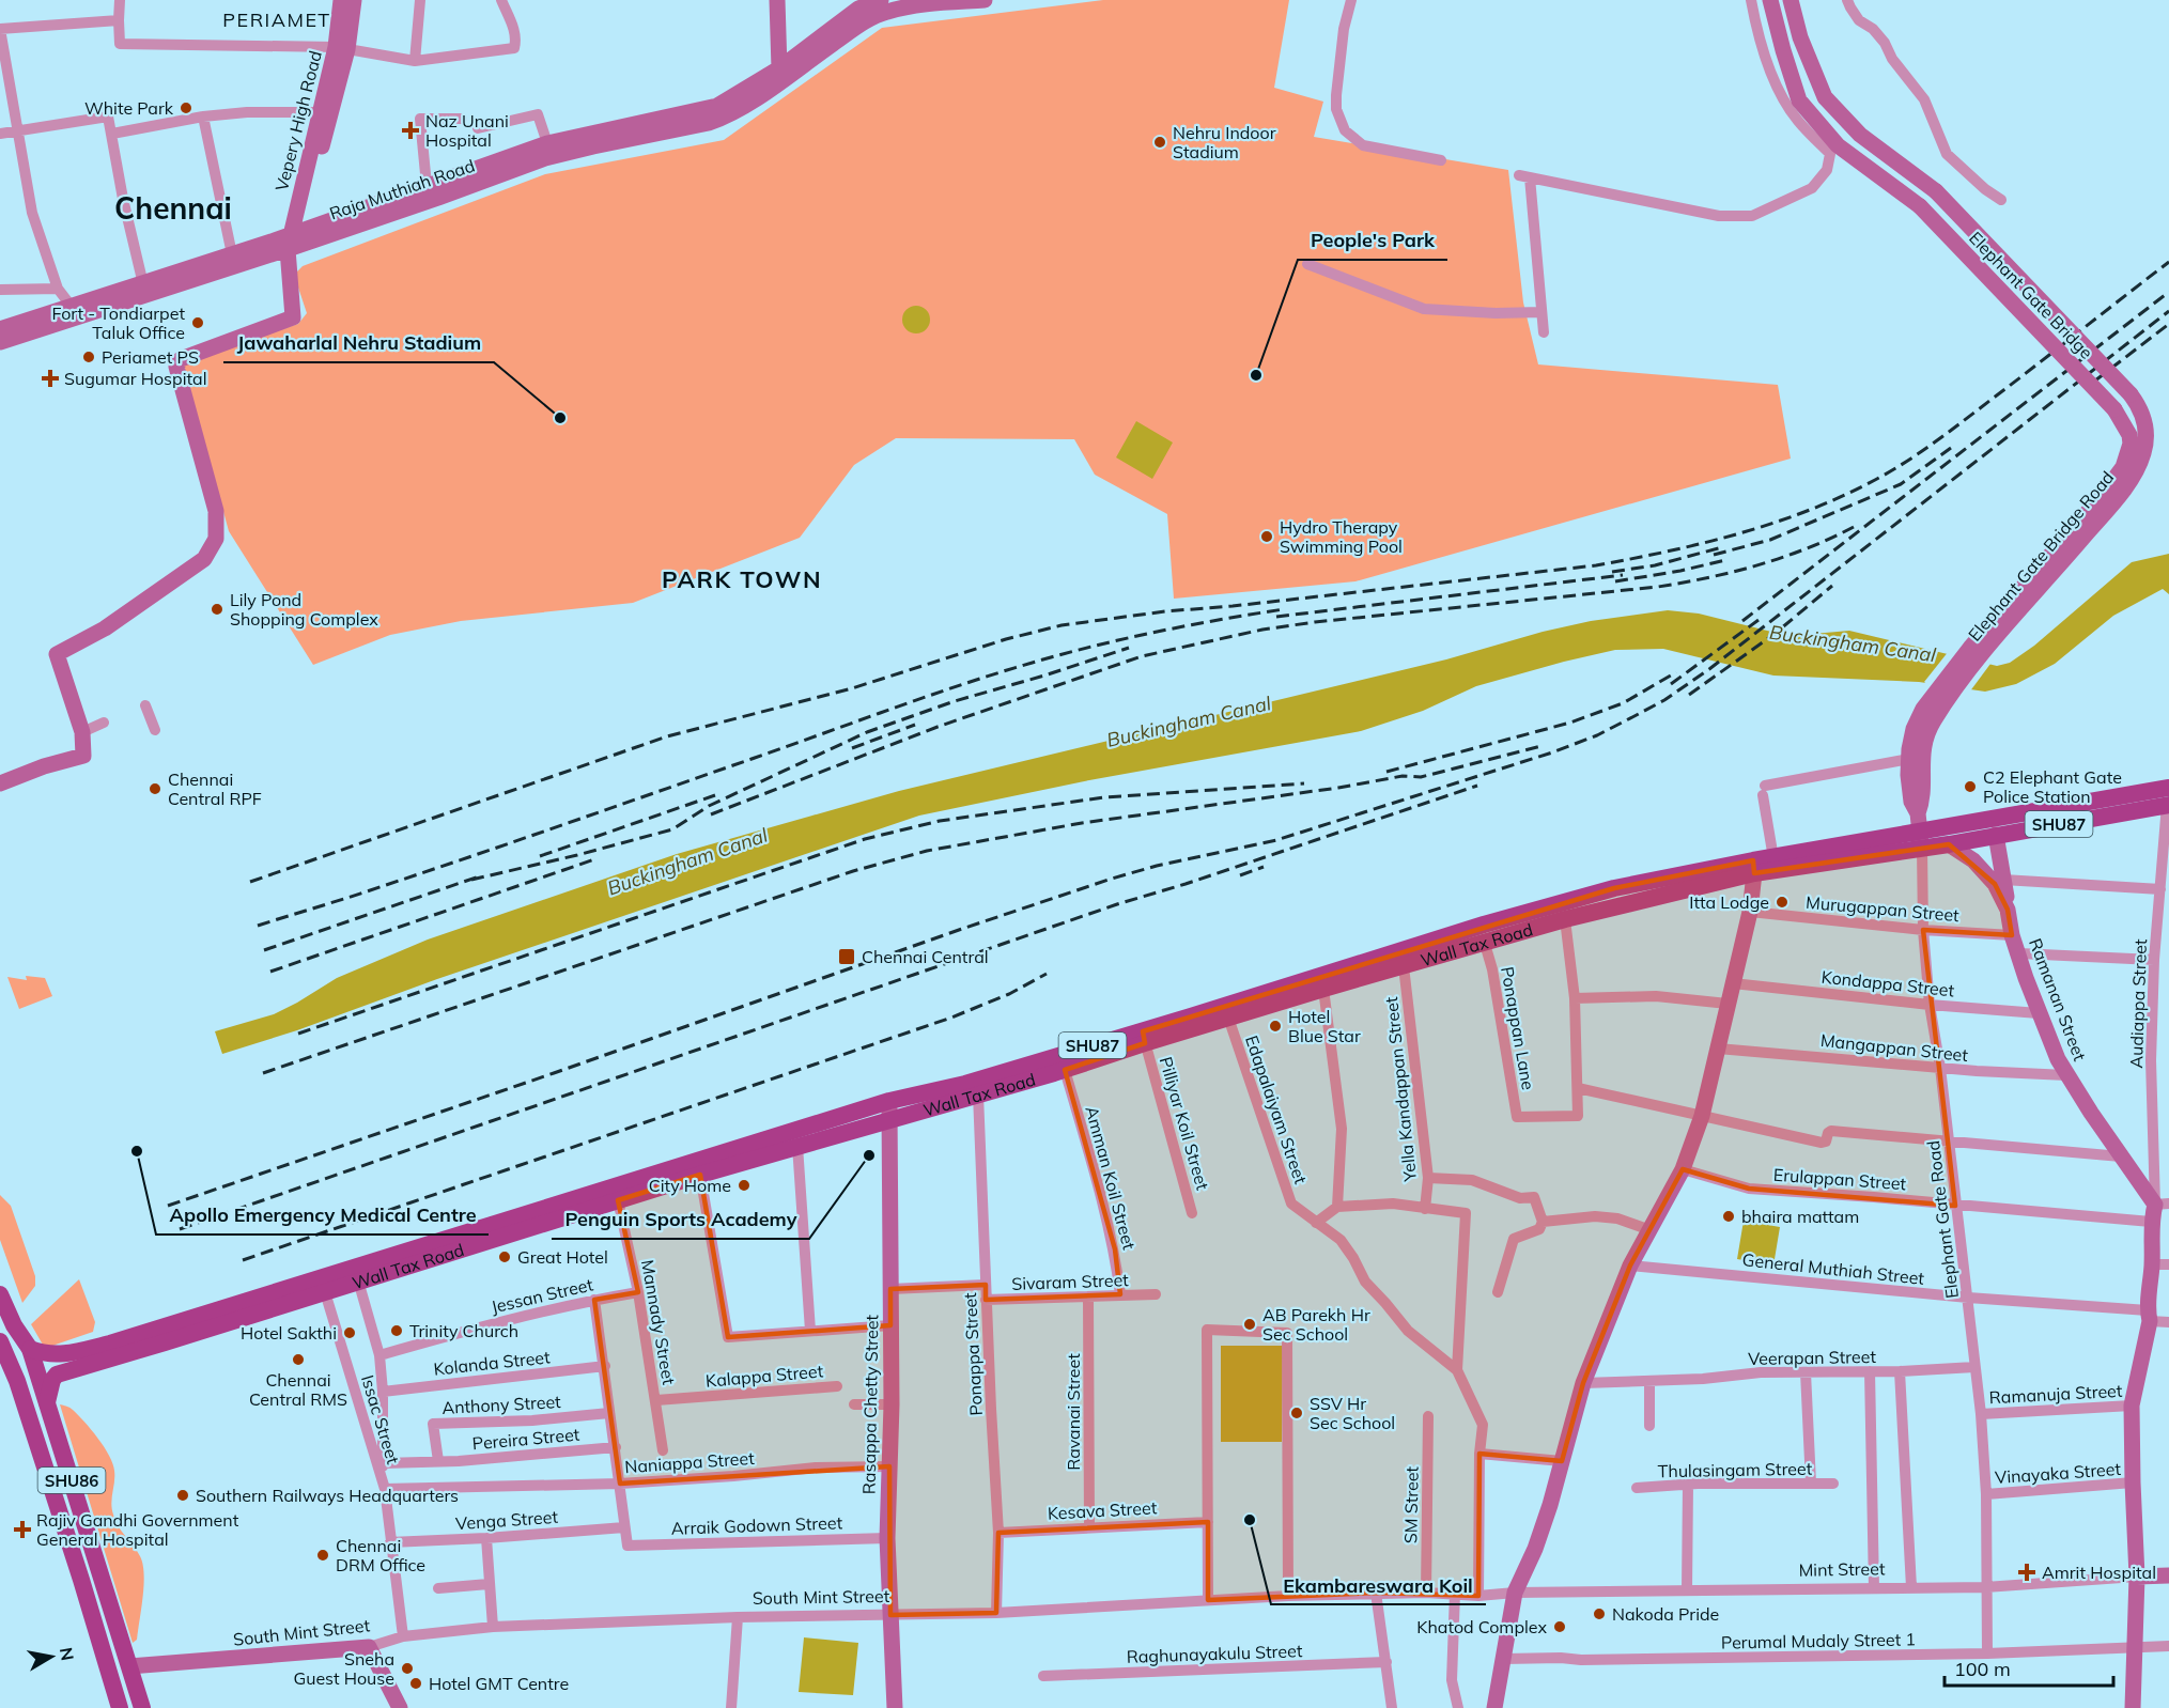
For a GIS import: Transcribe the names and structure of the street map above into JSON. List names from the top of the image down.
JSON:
{
  "streets": {
    "main road": [
      "Vepery High Road",
      "Raja Muthiah Road",
      "Elephant Gate Bridge",
      "Elephant Gate Bridge Road",
      "SHU87",
      "Wall Tax Road",
      "Ramanan Street",
      "Rasappa Chetty Street",
      "SHU86",
      "Mint Street",
      "South Mint Street"
    ],
    "street": [
      "Murugappan Street",
      "Kondappa Street",
      "Audiappa Street",
      "Ponappan Lane",
      "Mangappan Street",
      "Yella Kandappan Street",
      "Edapalaiyam Street",
      "Pilliyar Koil Street",
      "Amman Koil Street",
      "Erulappan Street",
      "Elephant Gate Road",
      "General Muthiah Street",
      "Sivaram Street",
      "Jessan Street",
      "Mannady Street",
      "Ponappa Street",
      "Veerapan Street",
      "Kolanda Street",
      "Kalappa Street",
      "Ramanuja Street",
      "Anthony Street",
      "Ravanai Street",
      "Issac Street",
      "Pereira Street",
      "Naniappa Street",
      "Thulasingam Street",
      "Vinayaka Street",
      "SM Street",
      "Kesava Street",
      "Venga Street",
      "Arraik Godown Street",
      "Perumal Mudaly Street 1",
      "Raghunayakulu Street"
    ]
  },
  "crossings": [
    ["Vepery High Road", "Raja Muthiah Road"],
    ["Elephant Gate Bridge", "Elephant Gate Bridge Road"],
    ["Murugappan Street", "Ramanan Street"],
    ["Murugappan Street", "Elephant Gate Road"],
    ["Wall Tax Road", "Ramanan Street"],
    ["Wall Tax Road", "Audiappa Street"],
    ["Wall Tax Road", "Ponappan Lane"],
    ["Wall Tax Road", "Yella Kandappan Street"],
    ["Wall Tax Road", "Edapalaiyam Street"],
    ["Wall Tax Road", "Pilliyar Koil Street"],
    ["Wall Tax Road", "Amman Koil Street"],
    ["Wall Tax Road", "Elephant Gate Road"],
    ["Wall Tax Road", "Mannady Street"],
    ["Wall Tax Road", "Ponappa Street"],
    ["Wall Tax Road", "Rasappa Chetty Street"],
    ["Wall Tax Road", "Issac Street"],
    ["Wall Tax Road", "SHU86"],
    ["Kondappa Street", "Ramanan Street"],
    ["Kondappa Street", "Elephant Gate Road"],
    ["Ramanan Street", "Audiappa Street"],
    ["Ramanan Street", "Mangappan Street"],
    ["Mangappan Street", "Elephant Gate Road"],
    ["Amman Koil Street", "Sivaram Street"],
    ["Erulappan Street", "Elephant Gate Road"],
    ["Elephant Gate Road", "General Muthiah Street"],
    ["Elephant Gate Road", "Veerapan Street"],
    ["Elephant Gate Road", "Ramanuja Street"],
    ["Elephant Gate Road", "Vinayaka Street"],
    ["Elephant Gate Road", "Mint Street"],
    ["Elephant Gate Road", "Perumal Mudaly Street 1"],
    ["Sivaram Street", "Ponappa Street"],
    ["Sivaram Street", "Ravanai Street"],
    ["Jessan Street", "Mannady Street"],
    ["Mannady Street", "Kalappa Street"],
    ["Ponappa Street", "Kesava Street"],
    ["Ponappa Street", "South Mint Street"],
    ["Anthony Street", "Pereira Street"],
    ["Rasappa Chetty Street", "Naniappa Street"],
    ["Rasappa Chetty Street", "Arraik Godown Street"],
    ["Rasappa Chetty Street", "South Mint Street"],
    ["Ravanai Street", "Kesava Street"],
    ["Issac Street", "Pereira Street"],
    ["Issac Street", "Naniappa Street"],
    ["Issac Street", "Venga Street"],
    ["Issac Street", "South Mint Street"],
    ["SHU86", "South Mint Street"],
    ["SM Street", "South Mint Street"],
    ["Venga Street", "Arraik Godown Street"],
    ["Mint Street", "South Mint Street"]
  ],
  "districts": ["PERIAMET", "Chennai", "PARK TOWN"],
  "water": ["Buckingham Canal"],
  "places": {
    "other": [
      "White Park",
      "Nehru Indoor Stadium",
      "Fort - Tondiarpet Taluk Office",
      "Periamet PS",
      "People's Park",
      "Jawaharlal Nehru Stadium",
      "Hydro Therapy Swimming Pool",
      "Lily Pond Shopping Complex",
      "C2 Elephant Gate Police Station",
      "Chennai Central RPF",
      "Itta Lodge",
      "Hotel Blue Star",
      "Apollo Emergency Medical Centre",
      "Penguin Sports Academy",
      "City Home",
      "bhaira mattam",
      "Great Hotel",
      "AB Parekh Hr Sec School",
      "Trinity Church",
      "Hotel Sakthi",
      "Chennai Central RMS",
      "SSV Hr Sec School",
      "Southern Railways Headquarters",
      "Ekambareswara Koil",
      "Chennai DRM Office",
      "Nakoda Pride",
      "Khatod Complex",
      "Sneha Guest House",
      "Hotel GMT Centre"
    ],
    "health": [
      "Naz Unani Hospital",
      "Sugumar Hospital",
      "Rajiv Gandhi Government General Hospital",
      "Amrit Hospital"
    ],
    "transit": ["Chennai Central"]
  },
  "scale_bar": "100 m",
  "north": "right"
}
